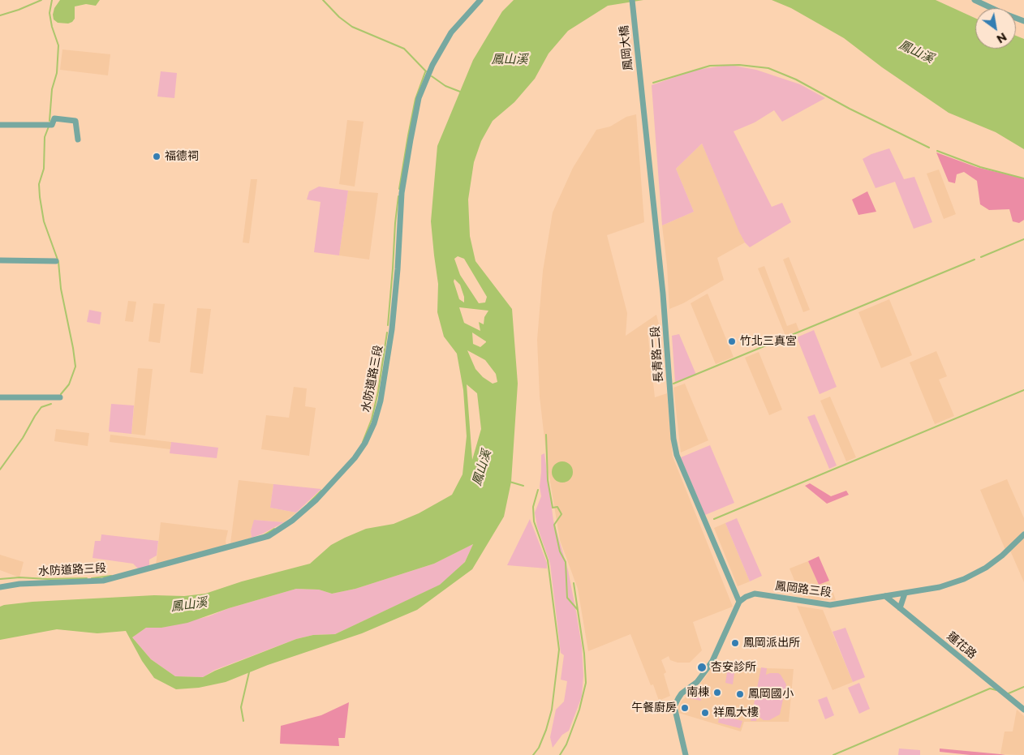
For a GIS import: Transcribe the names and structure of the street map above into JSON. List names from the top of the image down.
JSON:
{
  "streets": {
    "street": [
      "鳳岡大橋",
      "長青路二段",
      "水防道路三段",
      "鳳岡路三段",
      "蓮花路"
    ]
  },
  "crossings": [
    ["鳳岡大橋", "長青路二段"],
    ["長青路二段", "鳳岡路三段"],
    ["鳳岡路三段", "蓮花路"]
  ],
  "water": ["鳳山溪"],
  "places": [
    "福德祠",
    "竹北三真宮",
    "鳳岡派出所",
    "杏安診所",
    "南棟",
    "鳳岡國小",
    "午餐廚房",
    "祥鳳大樓"
  ],
  "north": "bottom right"
}
